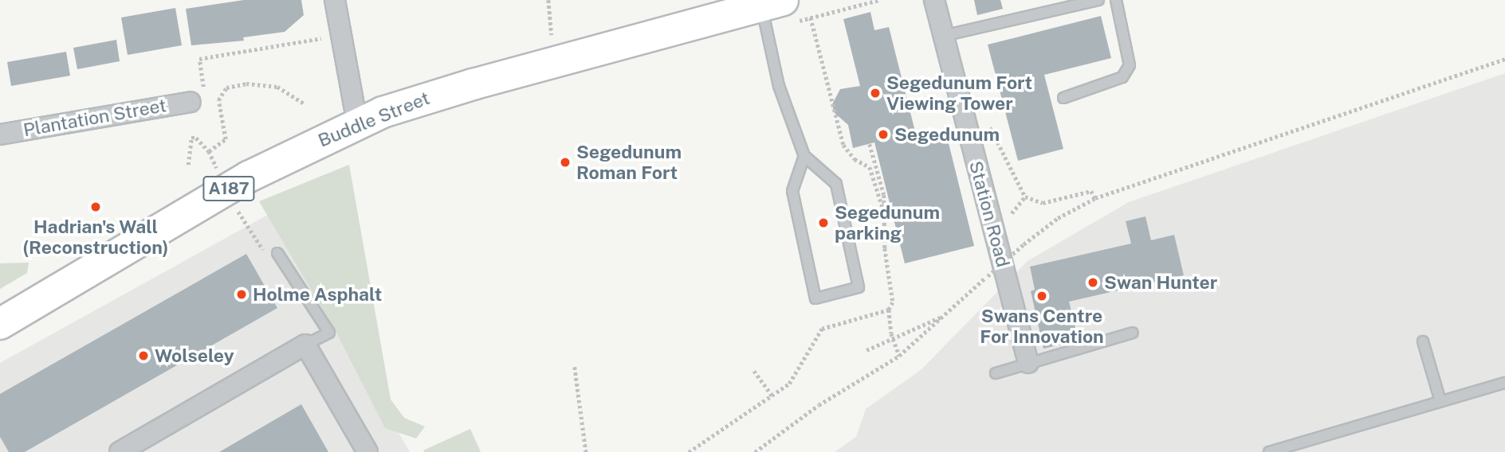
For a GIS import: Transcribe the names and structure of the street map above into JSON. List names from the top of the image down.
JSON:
{
  "streets": {
    "main road": ["Buddle Street", "A187"],
    "street": ["Plantation Street", "Station Road"]
  },
  "places": [
    "Segedunum Fort Viewing Tower",
    "Segedunum",
    "Segedunum Roman Fort",
    "Hadrian's Wall (Reconstruction)",
    "Segedunum parking",
    "Swan Hunter",
    "Holme Asphalt",
    "Swans Centre For Innovation",
    "Wolseley"
  ]
}
